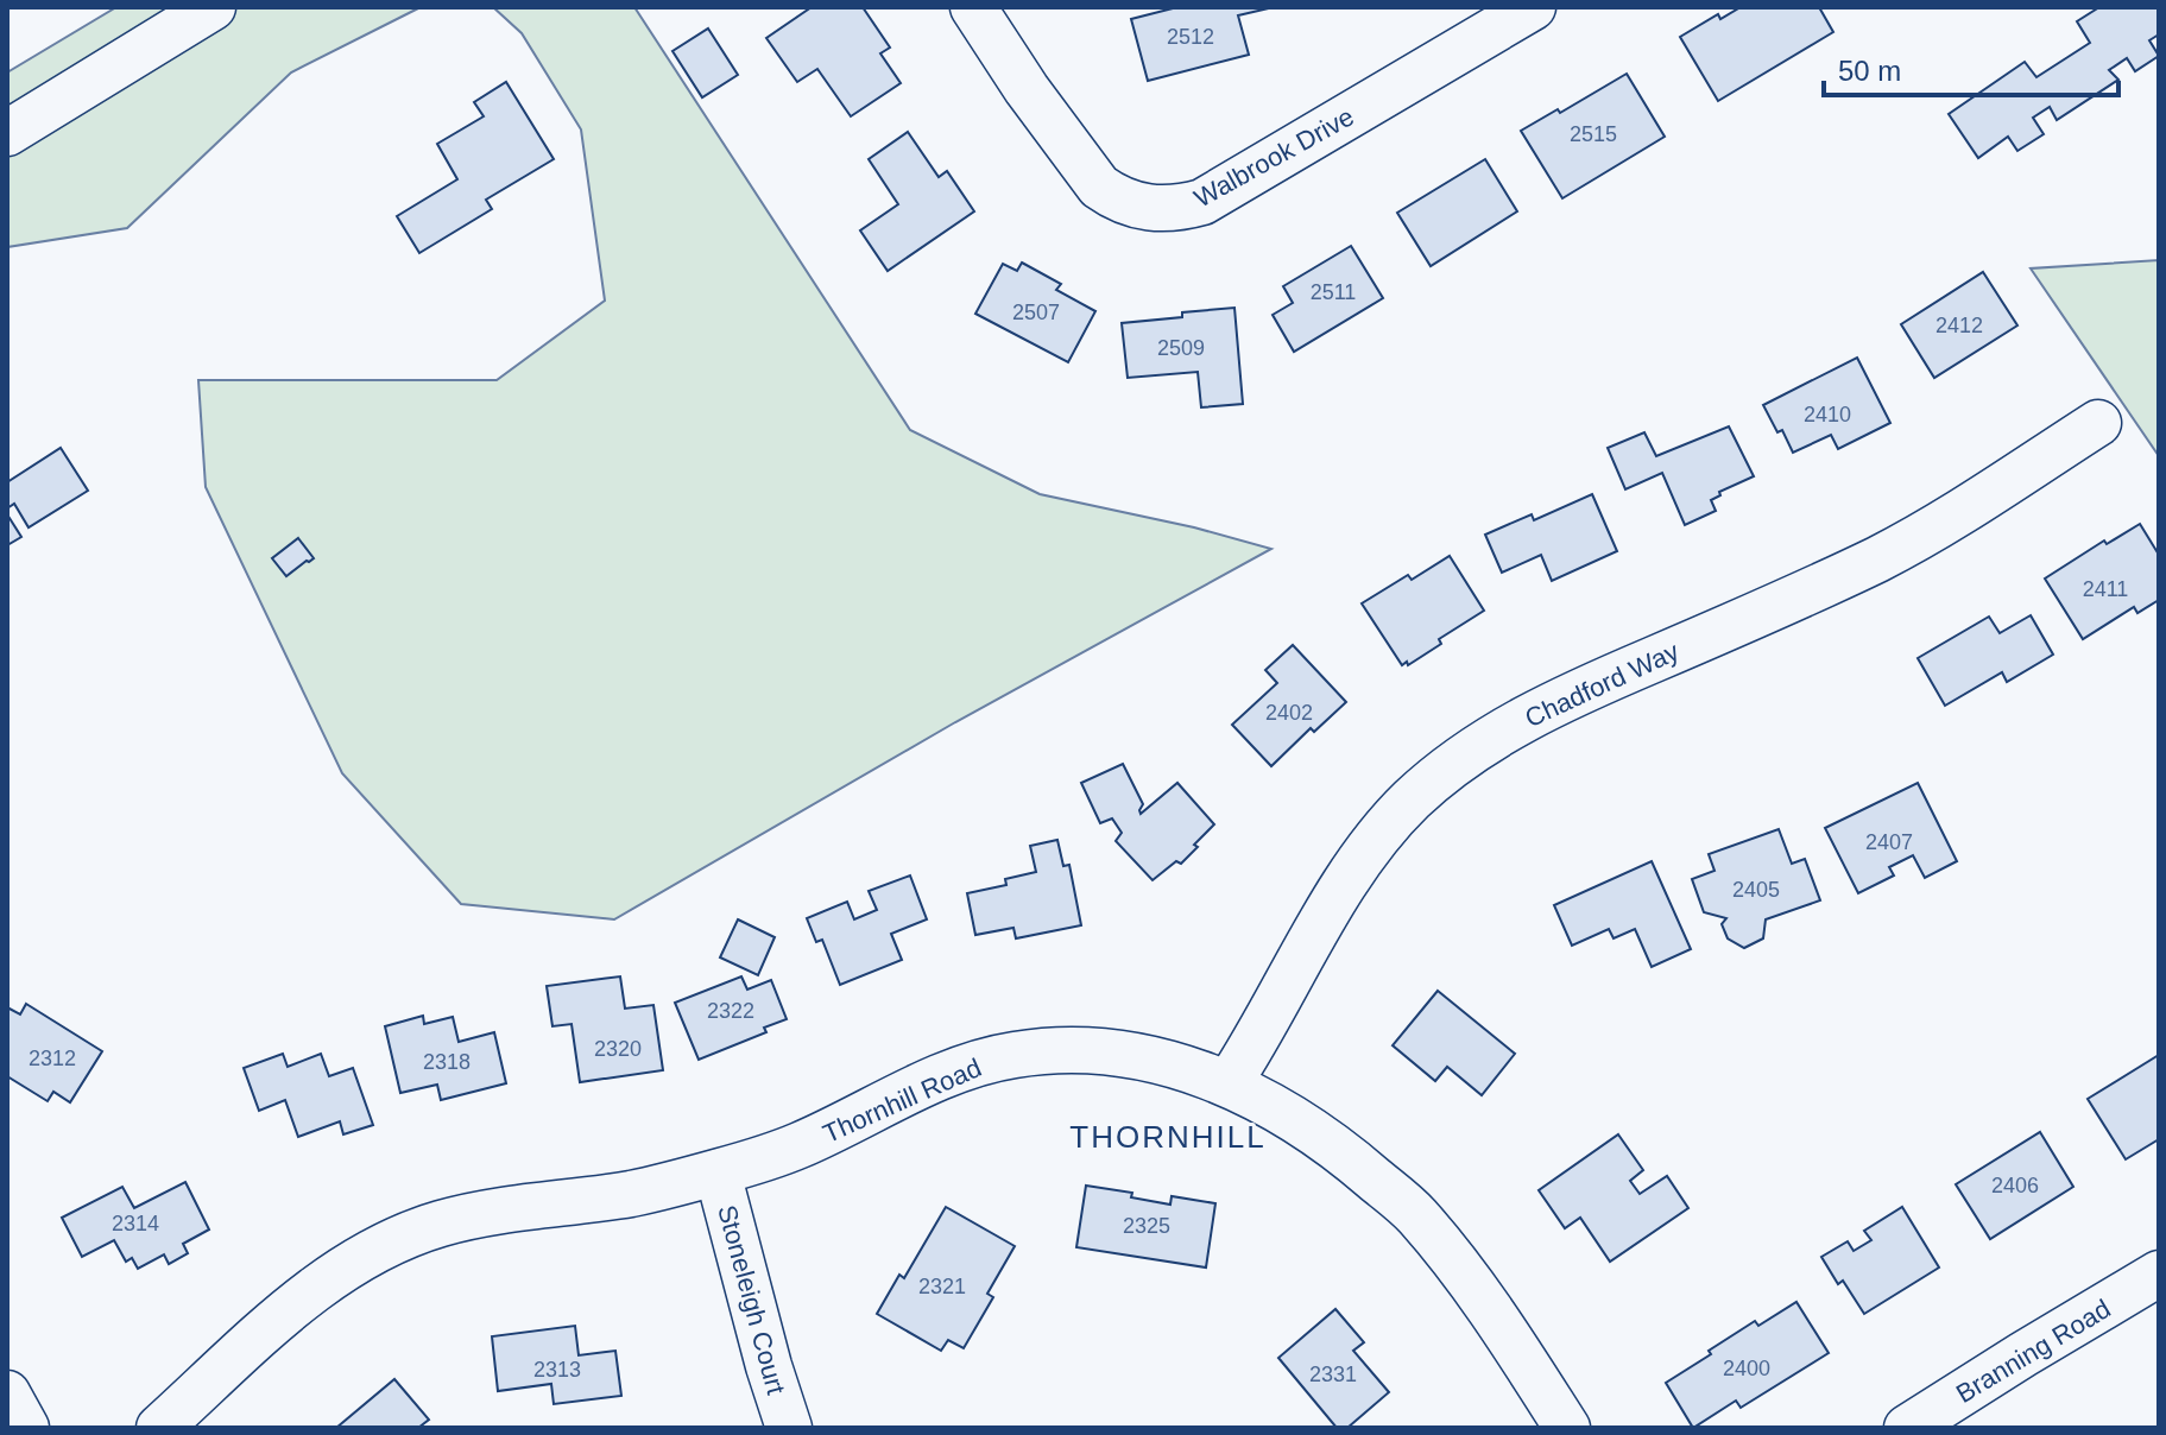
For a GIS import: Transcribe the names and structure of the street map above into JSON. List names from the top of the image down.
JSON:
{
  "streets": {
    "street": [
      "Walbrook Drive",
      "Chadford Way",
      "Thornhill Road",
      "Stoneleigh Court",
      "Branning Road"
    ]
  },
  "crossings": [
    ["Chadford Way", "Thornhill Road"],
    ["Thornhill Road", "Stoneleigh Court"]
  ],
  "districts": ["THORNHILL"],
  "house_numbers": [
    "2512",
    "2515",
    "2511",
    "2507",
    "2412",
    "2509",
    "2410",
    "2411",
    "2402",
    "2407",
    "2405",
    "2322",
    "2320",
    "2312",
    "2318",
    "2406",
    "2314",
    "2325",
    "2321",
    "2400",
    "2313",
    "2331"
  ],
  "scale_bar": "50 m"
}
